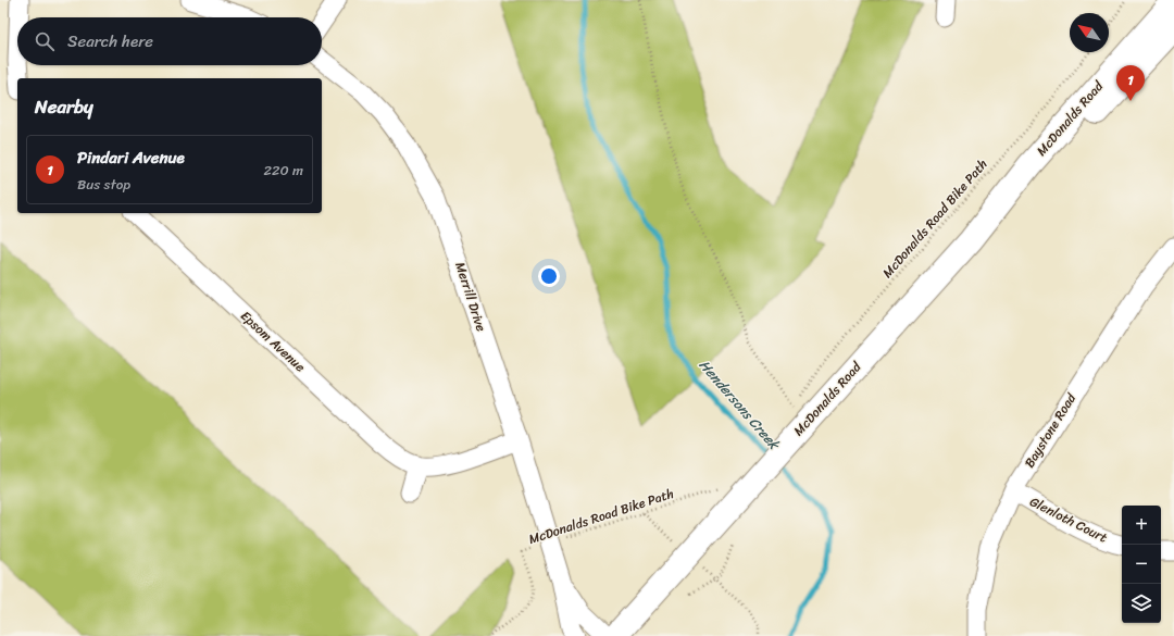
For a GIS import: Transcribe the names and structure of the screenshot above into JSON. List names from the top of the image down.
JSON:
{
  "streets": {
    "main road": ["McDonalds Road"],
    "street": [
      "Merrill Drive",
      "Epsom Avenue",
      "Baystone Road",
      "Glenloth Court"
    ],
    "path": ["McDonalds Road Bike Path"]
  },
  "crossings": [
    ["McDonalds Road Bike Path", "Merrill Drive"],
    ["Merrill Drive", "Epsom Avenue"],
    ["Baystone Road", "Glenloth Court"]
  ],
  "water": ["Hendersons Creek"],
  "north": "top left",
  "page": {
    "search": "Search here",
    "pins": "1",
    "heading": "Nearby",
    "list": [
      {
        "mark": "1",
        "name": "Pindari Avenue",
        "note": "Bus stop",
        "value": "220 m"
      }
    ],
    "map_buttons": ["+", "−"]
  }
}
